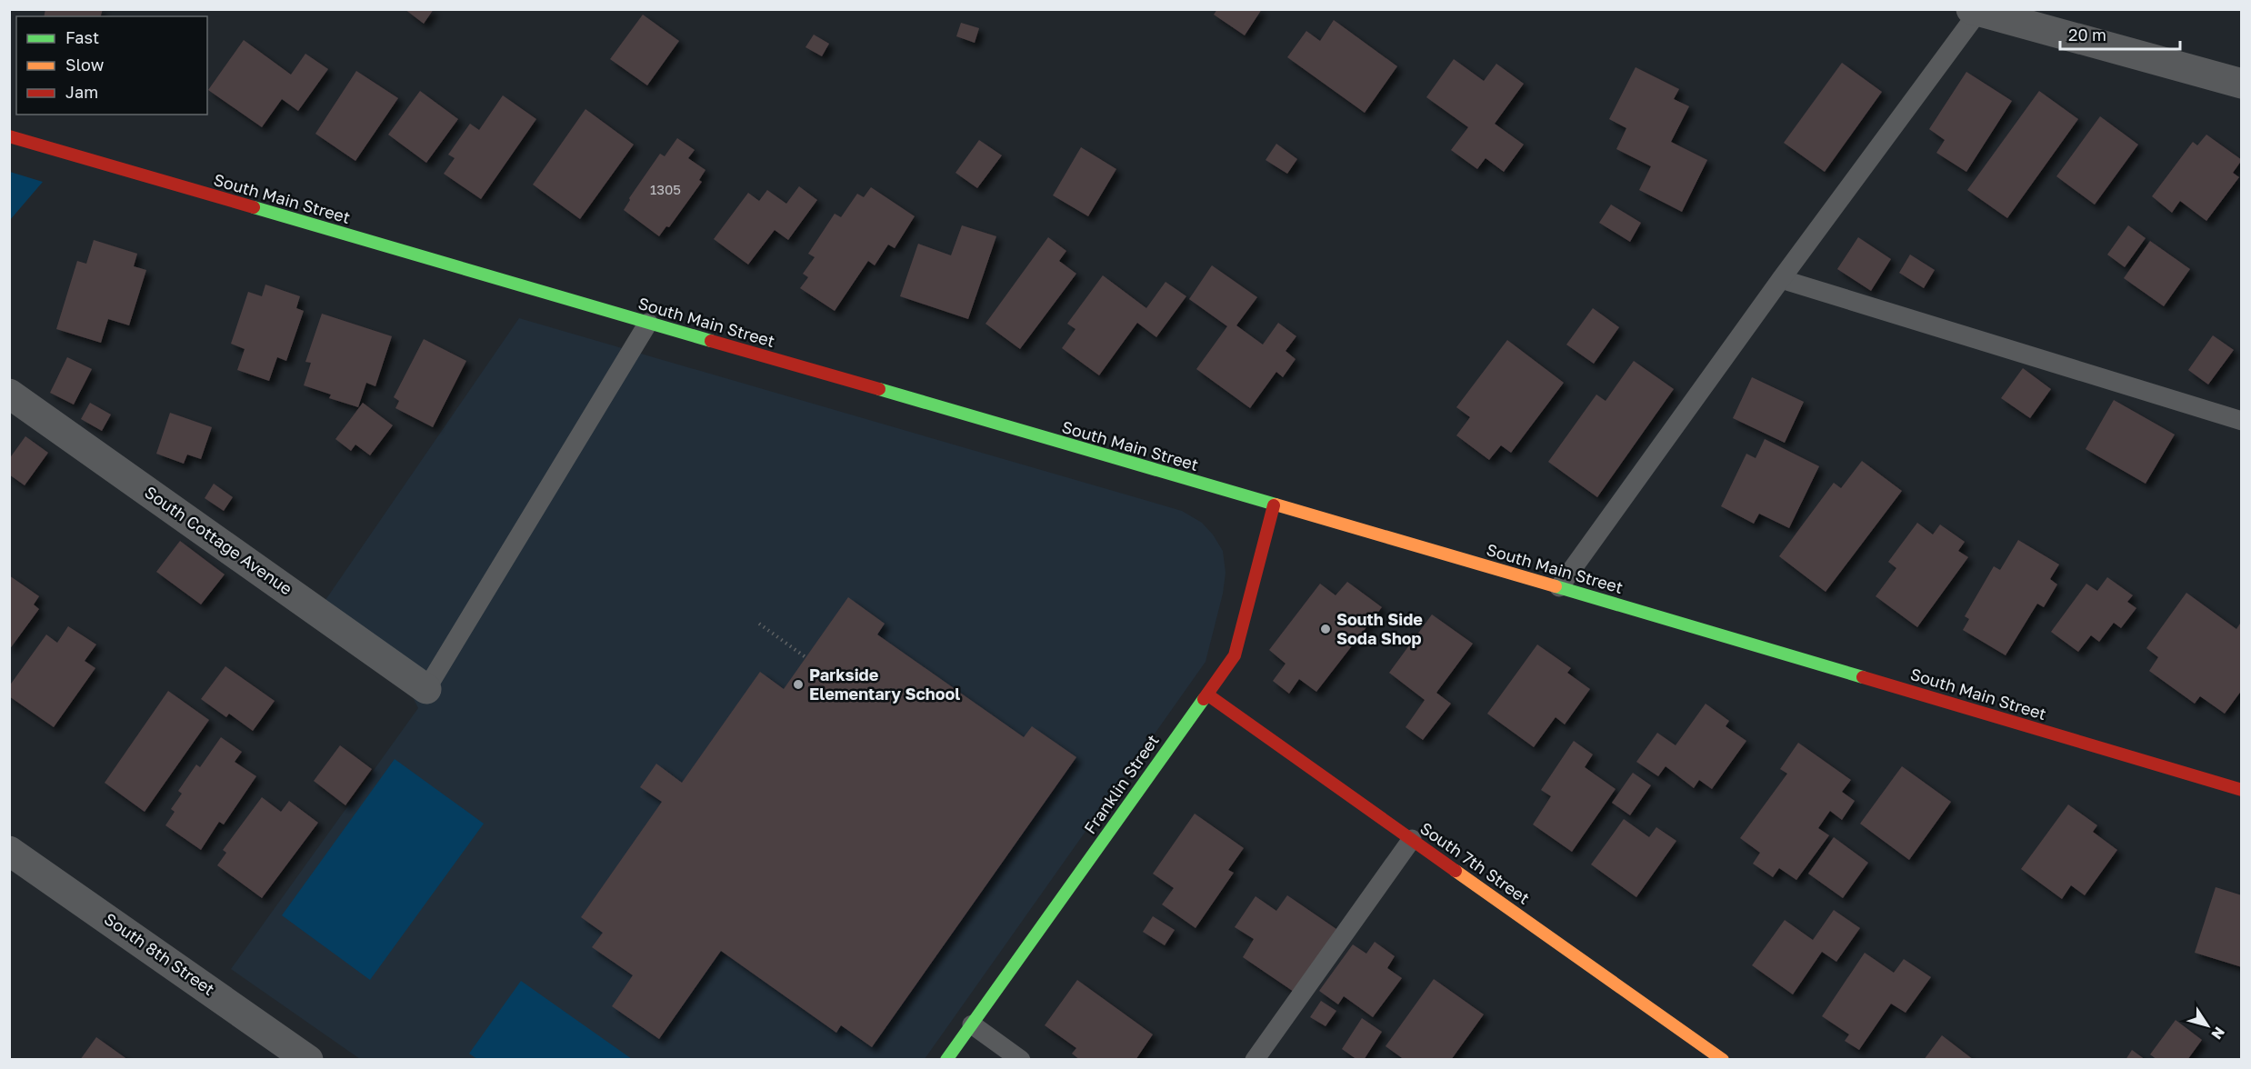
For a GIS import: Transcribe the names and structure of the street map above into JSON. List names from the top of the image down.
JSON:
{
  "streets": {
    "main road": ["South Main Street", "Franklin Street", "South 7th Street"],
    "street": ["South Cottage Avenue", "South 8th Street"]
  },
  "crossings": [
    ["South Main Street", "Franklin Street"],
    ["Franklin Street", "South 7th Street"]
  ],
  "places": ["South Side Soda Shop", "Parkside Elementary School"],
  "house_numbers": ["1305"],
  "legend": ["Fast", "Slow", "Jam"],
  "scale_bar": "20 m",
  "north": "bottom right"
}
